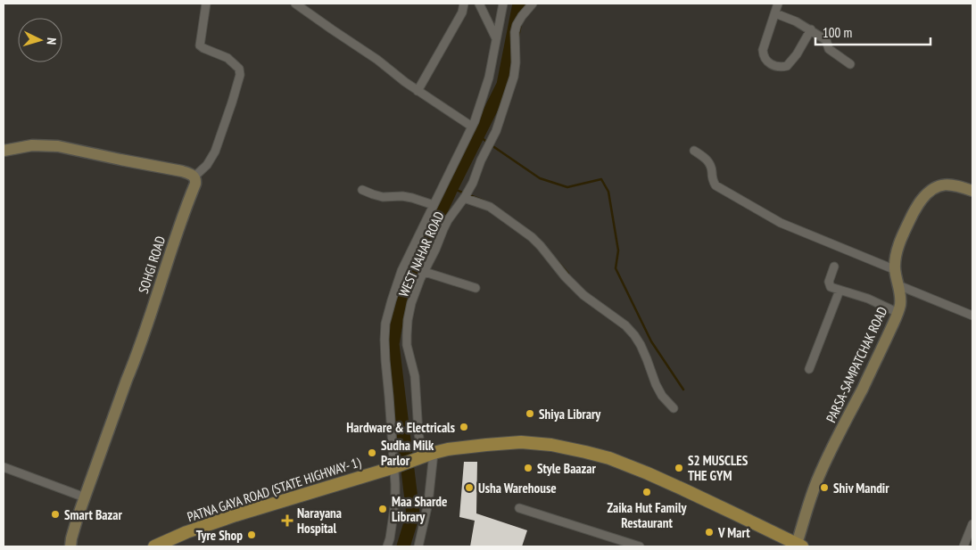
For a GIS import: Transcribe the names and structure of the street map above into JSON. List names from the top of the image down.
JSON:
{
  "streets": {
    "main road": ["PATNA GAYA ROAD (STATE HIGHWAY- 1)"],
    "street": ["WEST NAHAR ROAD", "SOHGI ROAD", "PARSA-SAMPATCHAK ROAD"]
  },
  "crossings": [
    ["WEST NAHAR ROAD", "PATNA GAYA ROAD (STATE HIGHWAY- 1)"],
    ["PARSA-SAMPATCHAK ROAD", "PATNA GAYA ROAD (STATE HIGHWAY- 1)"]
  ],
  "places": {
    "other": [
      "Shiya Library",
      "Hardware & Electricals",
      "Sudha Milk Parlor",
      "Style Baazar",
      "S2 MUSCLES THE GYM",
      "Usha Warehouse",
      "Shiv Mandir",
      "Zaika Hut Family Restaurant",
      "Maa Sharde Library",
      "Smart Bazar",
      "V Mart",
      "Tyre Shop"
    ],
    "health": ["Narayana Hospital"]
  },
  "scale_bar": "100 m",
  "north": "right"
}
